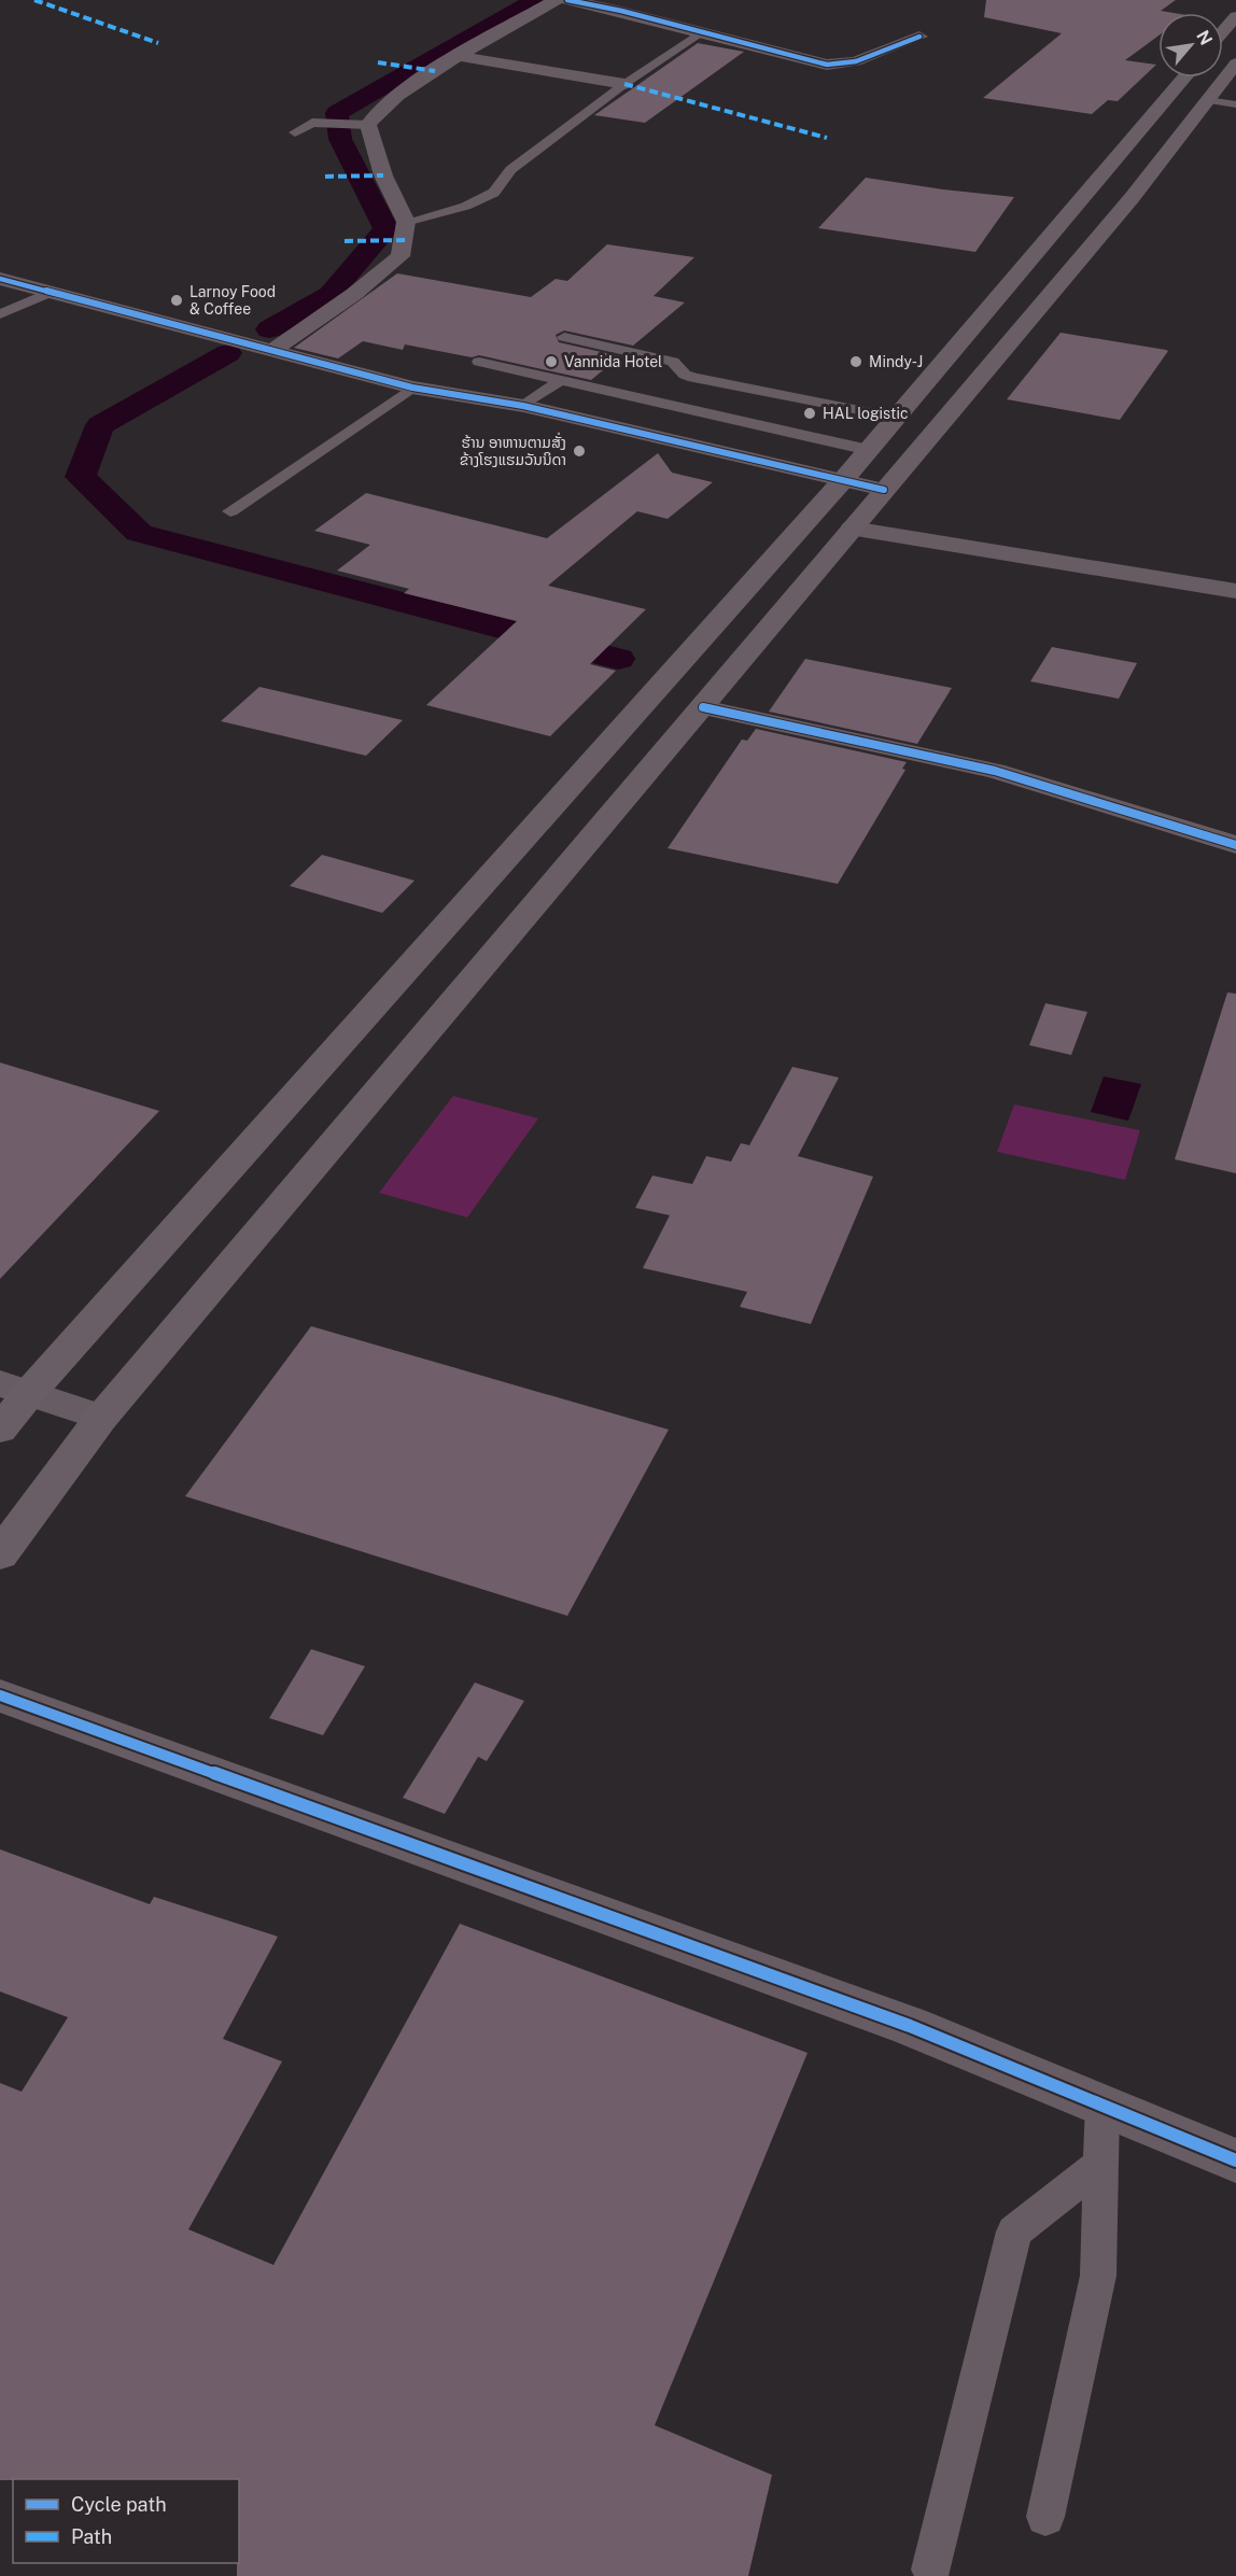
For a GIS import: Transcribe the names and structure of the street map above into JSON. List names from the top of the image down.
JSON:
{
  "places": [
    "Larnoy Food & Coffee",
    "Vannida Hotel",
    "Mindy-J",
    "HAL logistic",
    "ຮ້ານ ອາຫານຕາມສັ່ງ ຂ້າງໂຮງແຮມວັນນິດາ"
  ],
  "legend": ["Cycle path", "Path"],
  "north": "top right"
}
